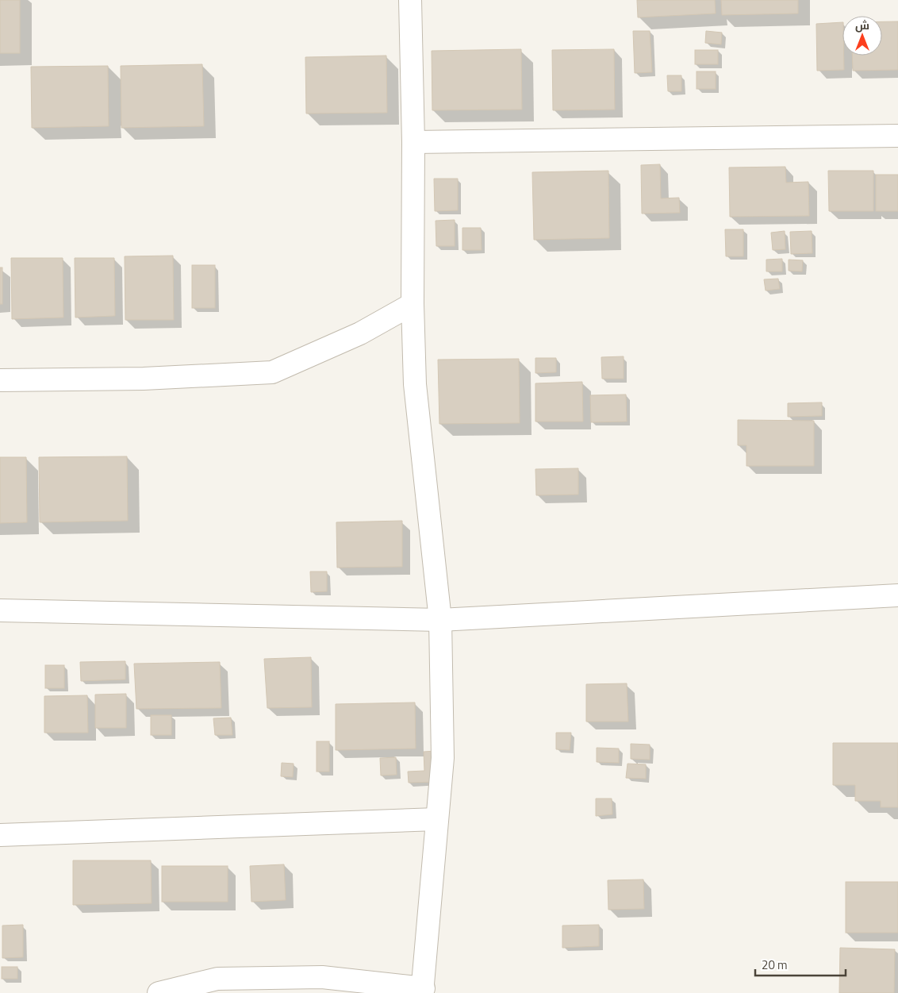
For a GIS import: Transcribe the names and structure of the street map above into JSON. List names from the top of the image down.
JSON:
{
  "scale_bar": "20 m",
  "north": "top"
}
